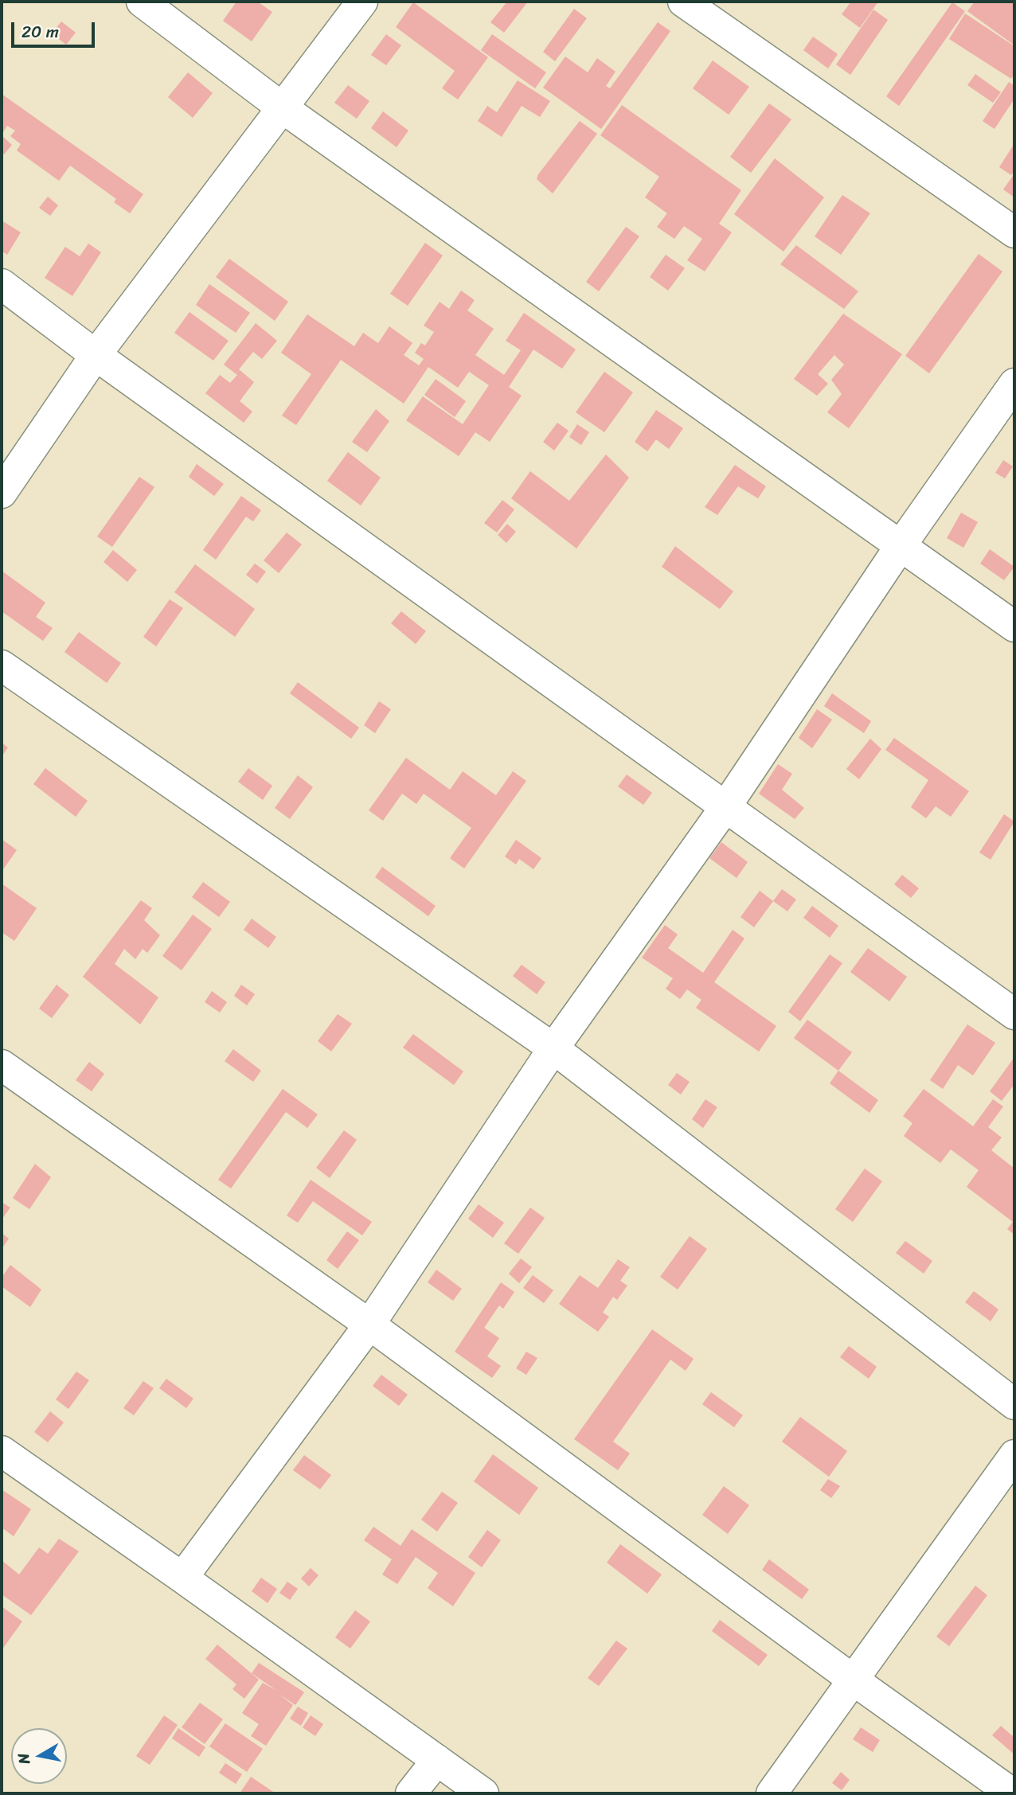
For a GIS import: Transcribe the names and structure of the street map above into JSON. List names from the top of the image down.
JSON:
{
  "scale_bar": "20 m",
  "north": "left"
}
